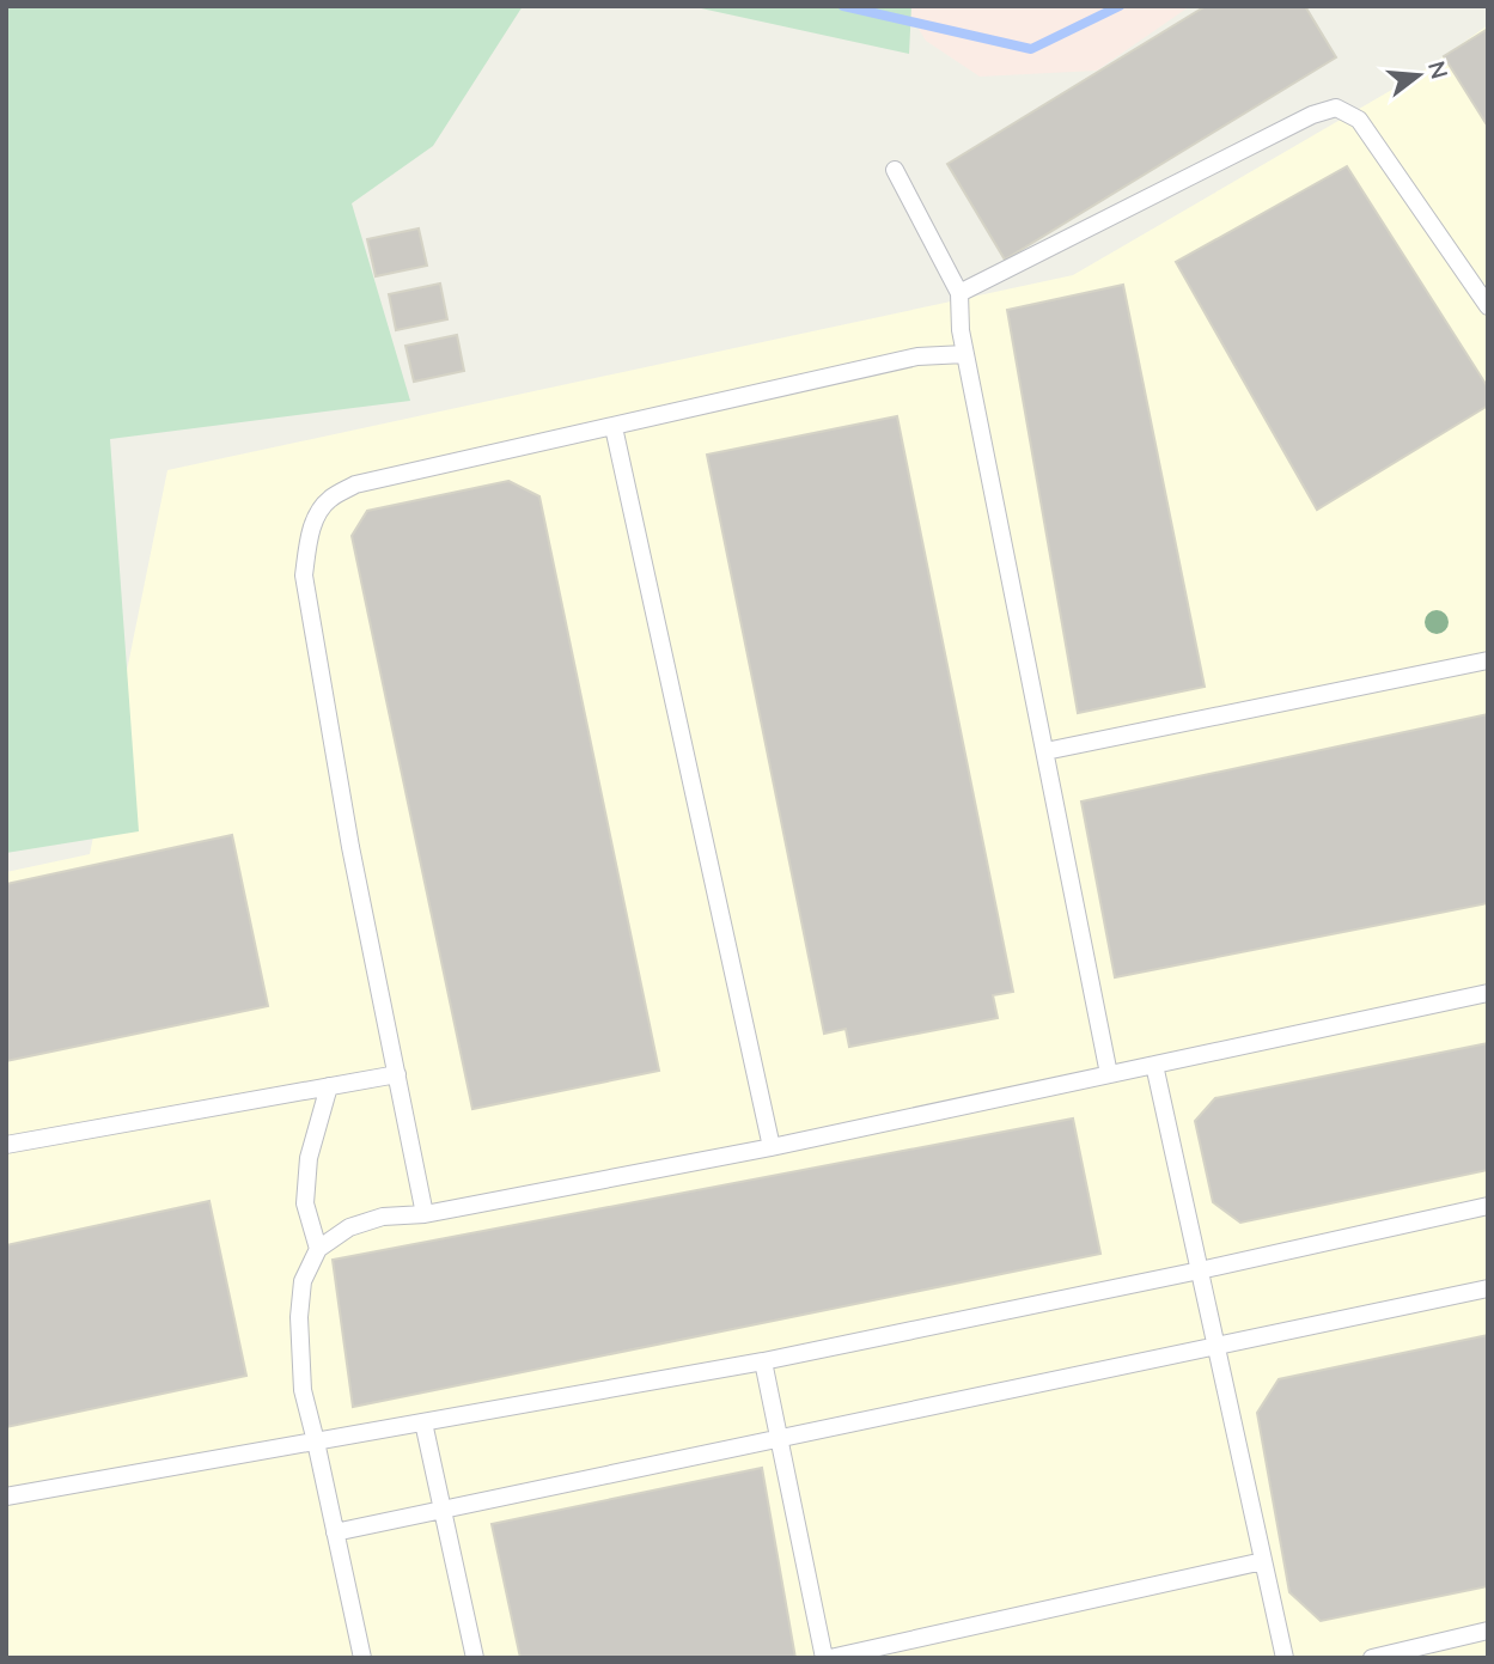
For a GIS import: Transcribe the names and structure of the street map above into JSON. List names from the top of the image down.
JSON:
{
  "north": "right"
}
